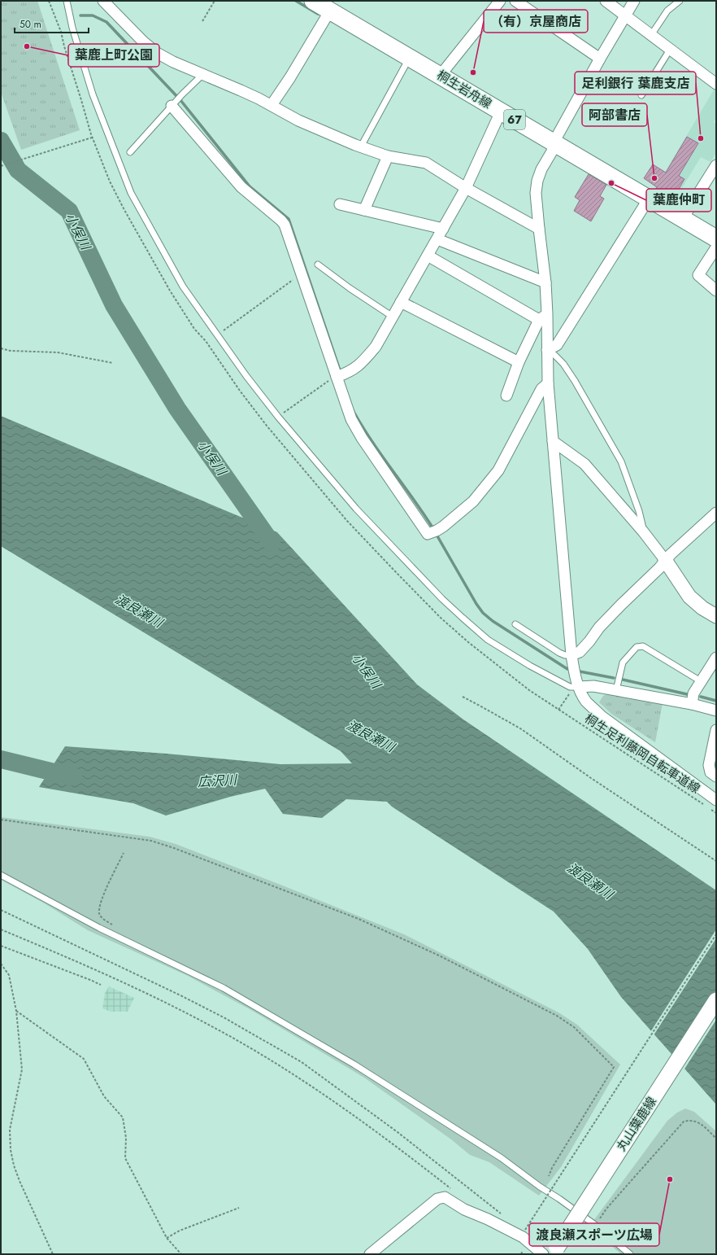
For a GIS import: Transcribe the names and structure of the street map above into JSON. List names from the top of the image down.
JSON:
{
  "streets": {
    "main road": ["桐生岩舟線", "67", "丸山葉鹿線"],
    "path": ["桐生足利藤岡自転車道線"]
  },
  "water": ["小俣川", "渡良瀬川", "広沢川"],
  "places": [
    "葉鹿上町公園",
    "（有）京屋商店",
    "足利銀行 葉鹿支店",
    "阿部書店",
    "葉鹿仲町",
    "渡良瀬スポーツ広場"
  ],
  "scale_bar": "50 m"
}
